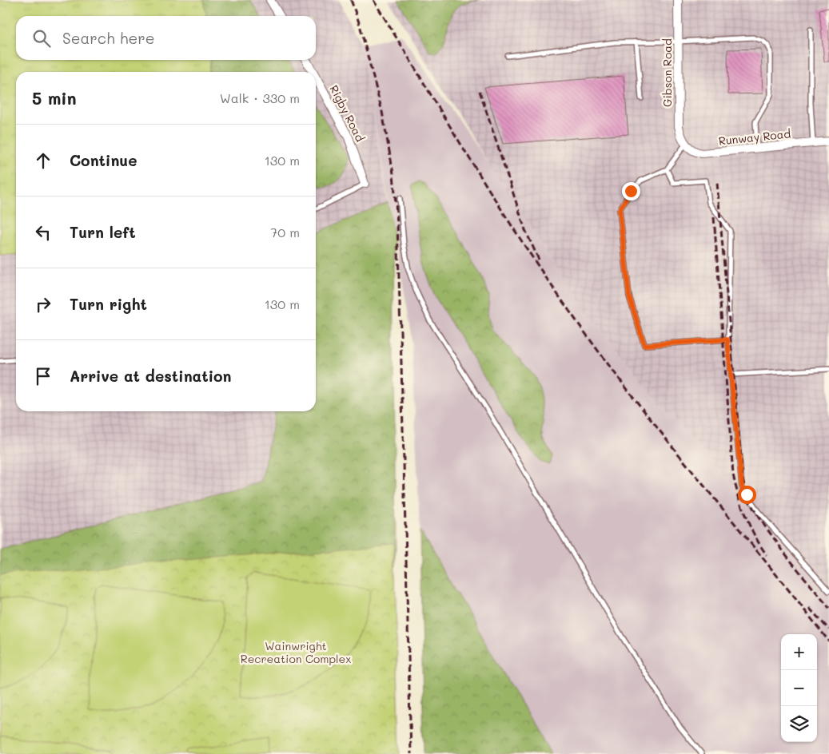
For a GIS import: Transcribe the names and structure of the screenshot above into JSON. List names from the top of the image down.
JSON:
{
  "streets": {
    "street": ["Gibson Road", "Rigby Road", "Runway Road"]
  },
  "crossings": [
    ["Gibson Road", "Runway Road"]
  ],
  "parks": ["Wainwright Recreation Complex"],
  "page": {
    "search": "Search here",
    "heading": ["5 min", "Walk · 330 m"],
    "list": [
      ["Continue", "130 m"],
      ["Turn left", "70 m"],
      ["Turn right", "130 m"],
      "Arrive at destination"
    ],
    "map_buttons": ["+", "−"]
  }
}
